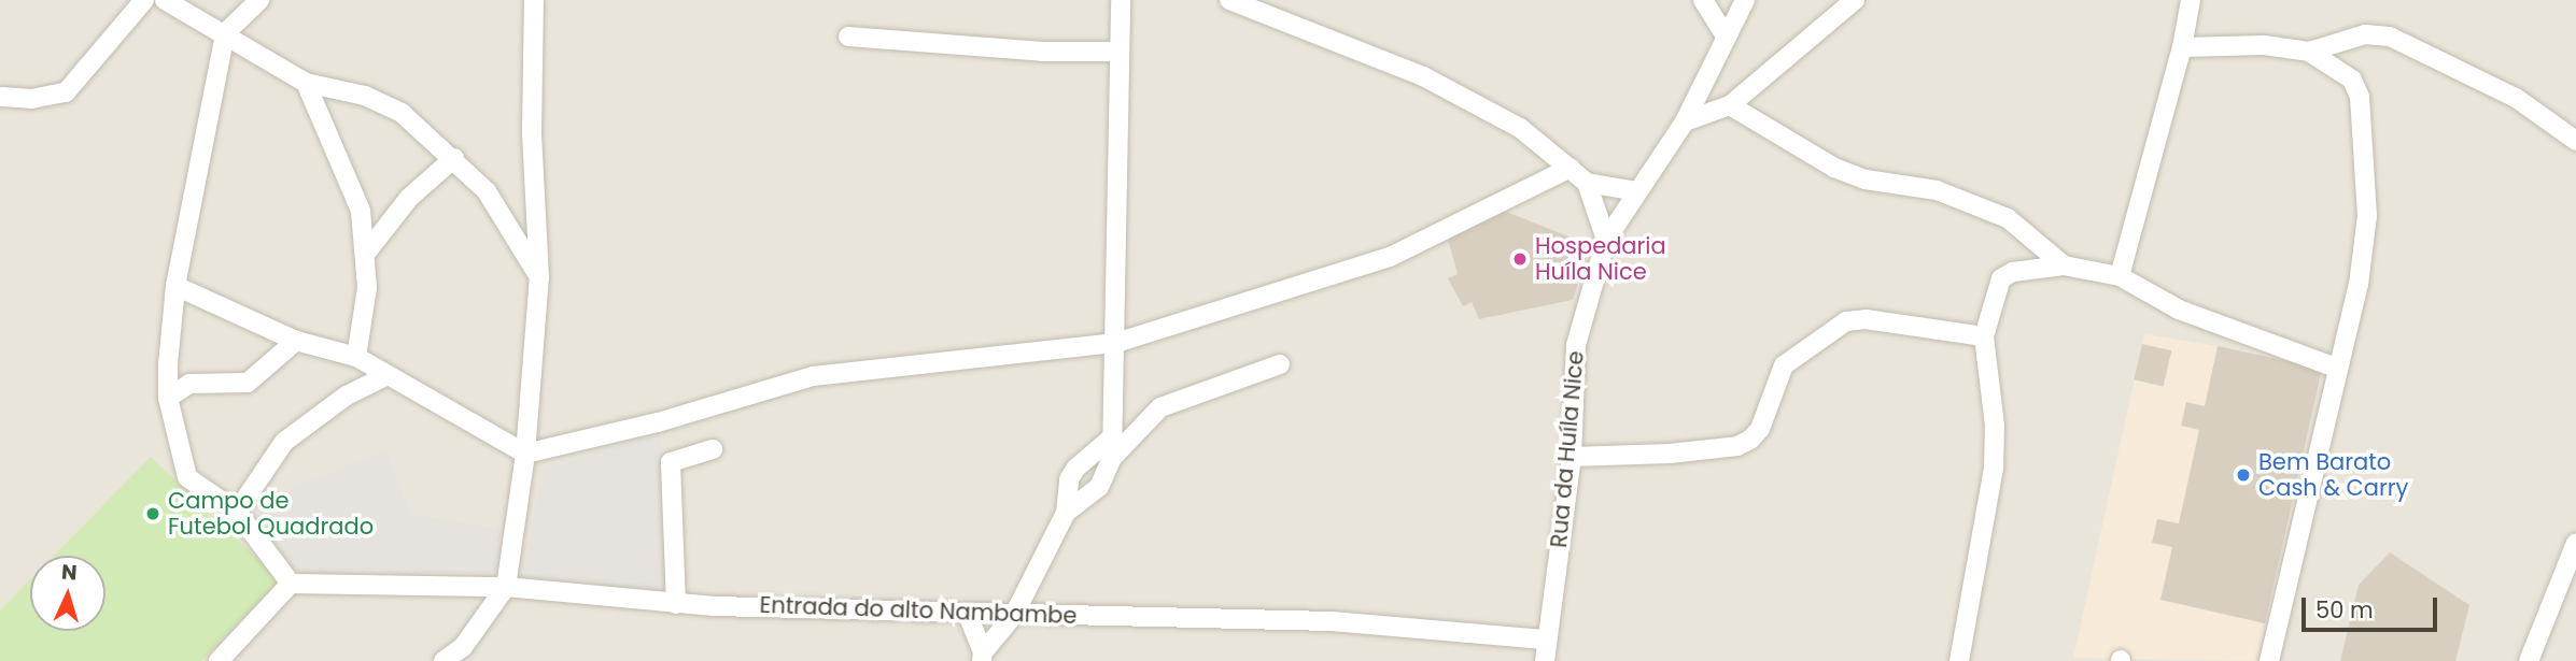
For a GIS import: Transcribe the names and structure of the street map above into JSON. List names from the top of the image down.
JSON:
{
  "streets": {
    "street": ["Rua da Huíla Nice", "Entrada do alto Nambambe"]
  },
  "crossings": [
    ["Rua da Huíla Nice", "Entrada do alto Nambambe"]
  ],
  "places": ["Hospedaria Huíla Nice", "Bem Barato Cash & Carry", "Campo de Futebol Quadrado"],
  "scale_bar": "50 m",
  "north": "top"
}
